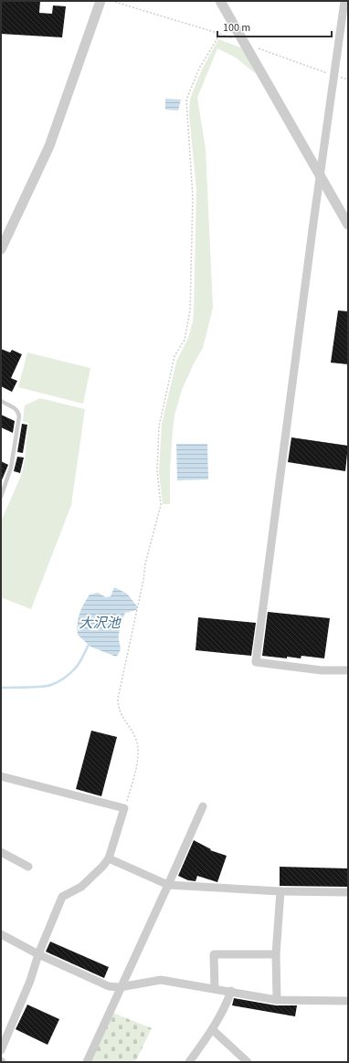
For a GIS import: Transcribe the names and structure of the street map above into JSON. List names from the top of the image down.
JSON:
{
  "water": ["大沢池"],
  "scale_bar": "100 m"
}
